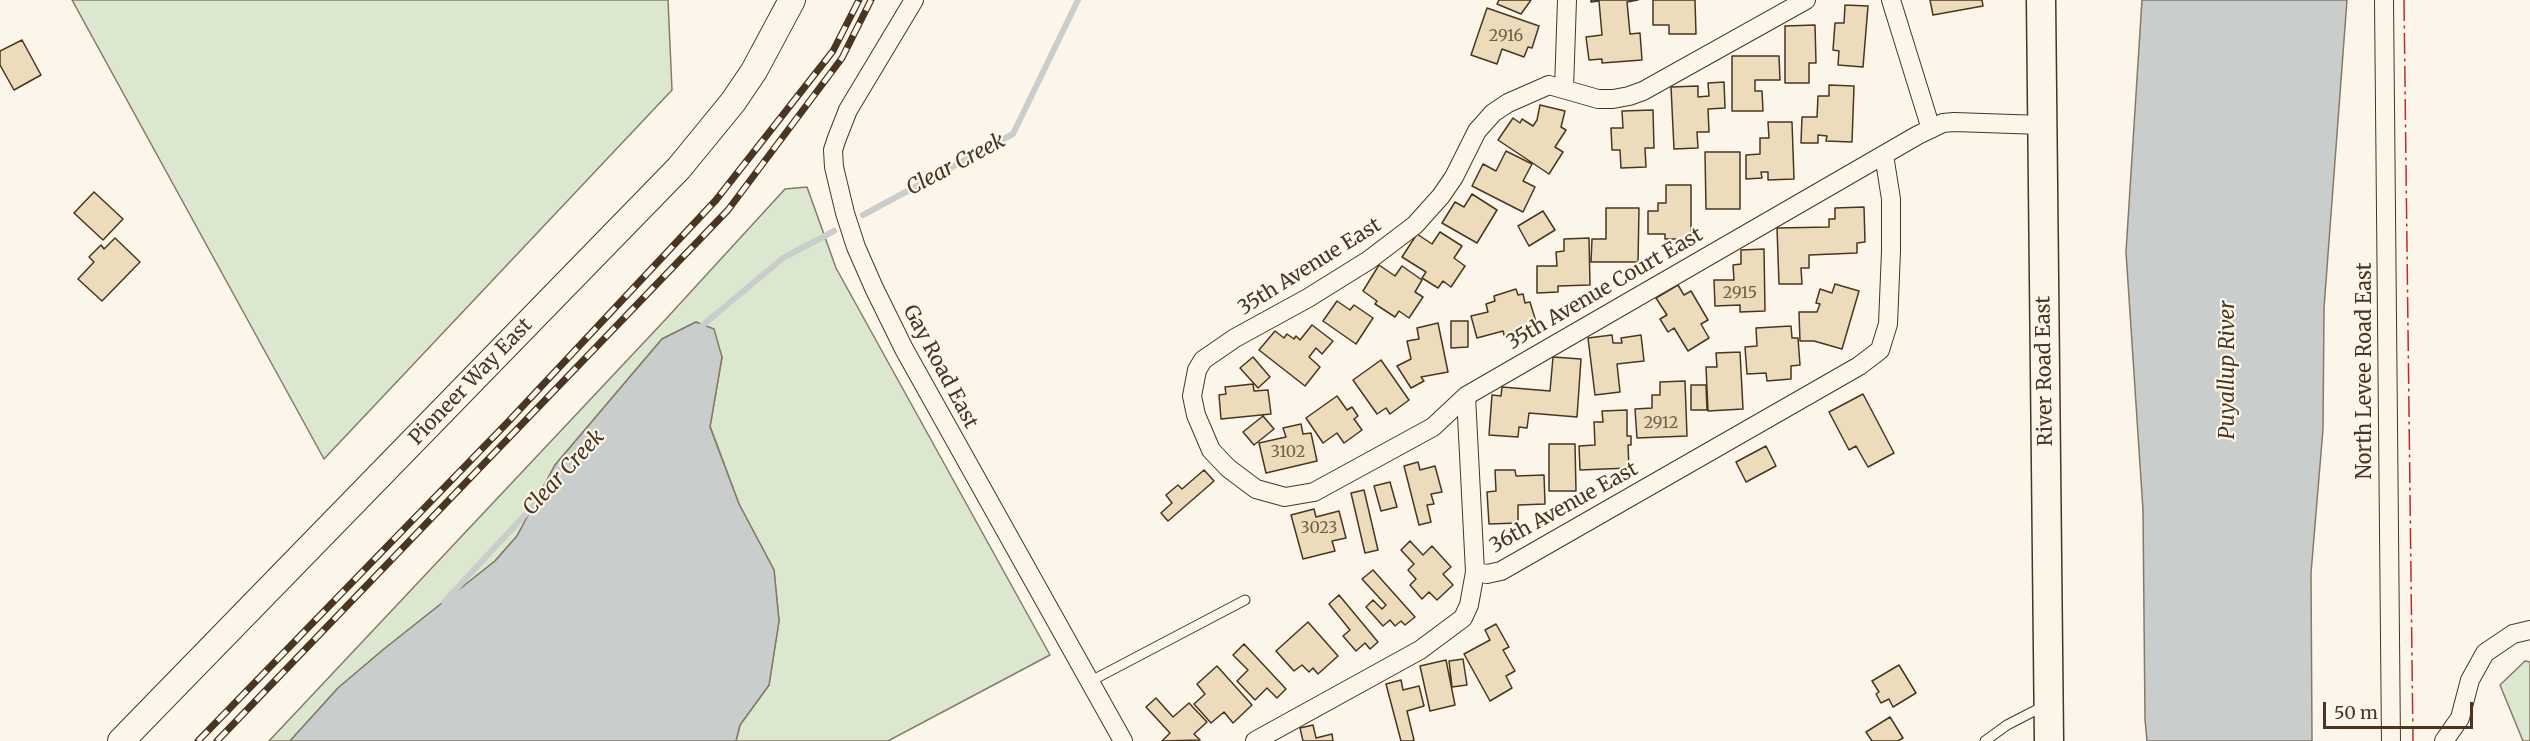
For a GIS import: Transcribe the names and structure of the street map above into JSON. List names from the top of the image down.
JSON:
{
  "streets": {
    "main road": ["River Road East", "Pioneer Way East"],
    "street": [
      "35th Avenue East",
      "35th Avenue Court East",
      "Gay Road East",
      "North Levee Road East",
      "36th Avenue East"
    ]
  },
  "crossings": [
    ["35th Avenue East", "35th Avenue Court East"],
    ["35th Avenue Court East", "River Road East"],
    ["35th Avenue Court East", "36th Avenue East"]
  ],
  "water": ["Clear Creek", "Puyallup River"],
  "house_numbers": [
    "2916",
    "2915",
    "2912",
    "3102",
    "3023"
  ],
  "scale_bar": "50 m"
}
